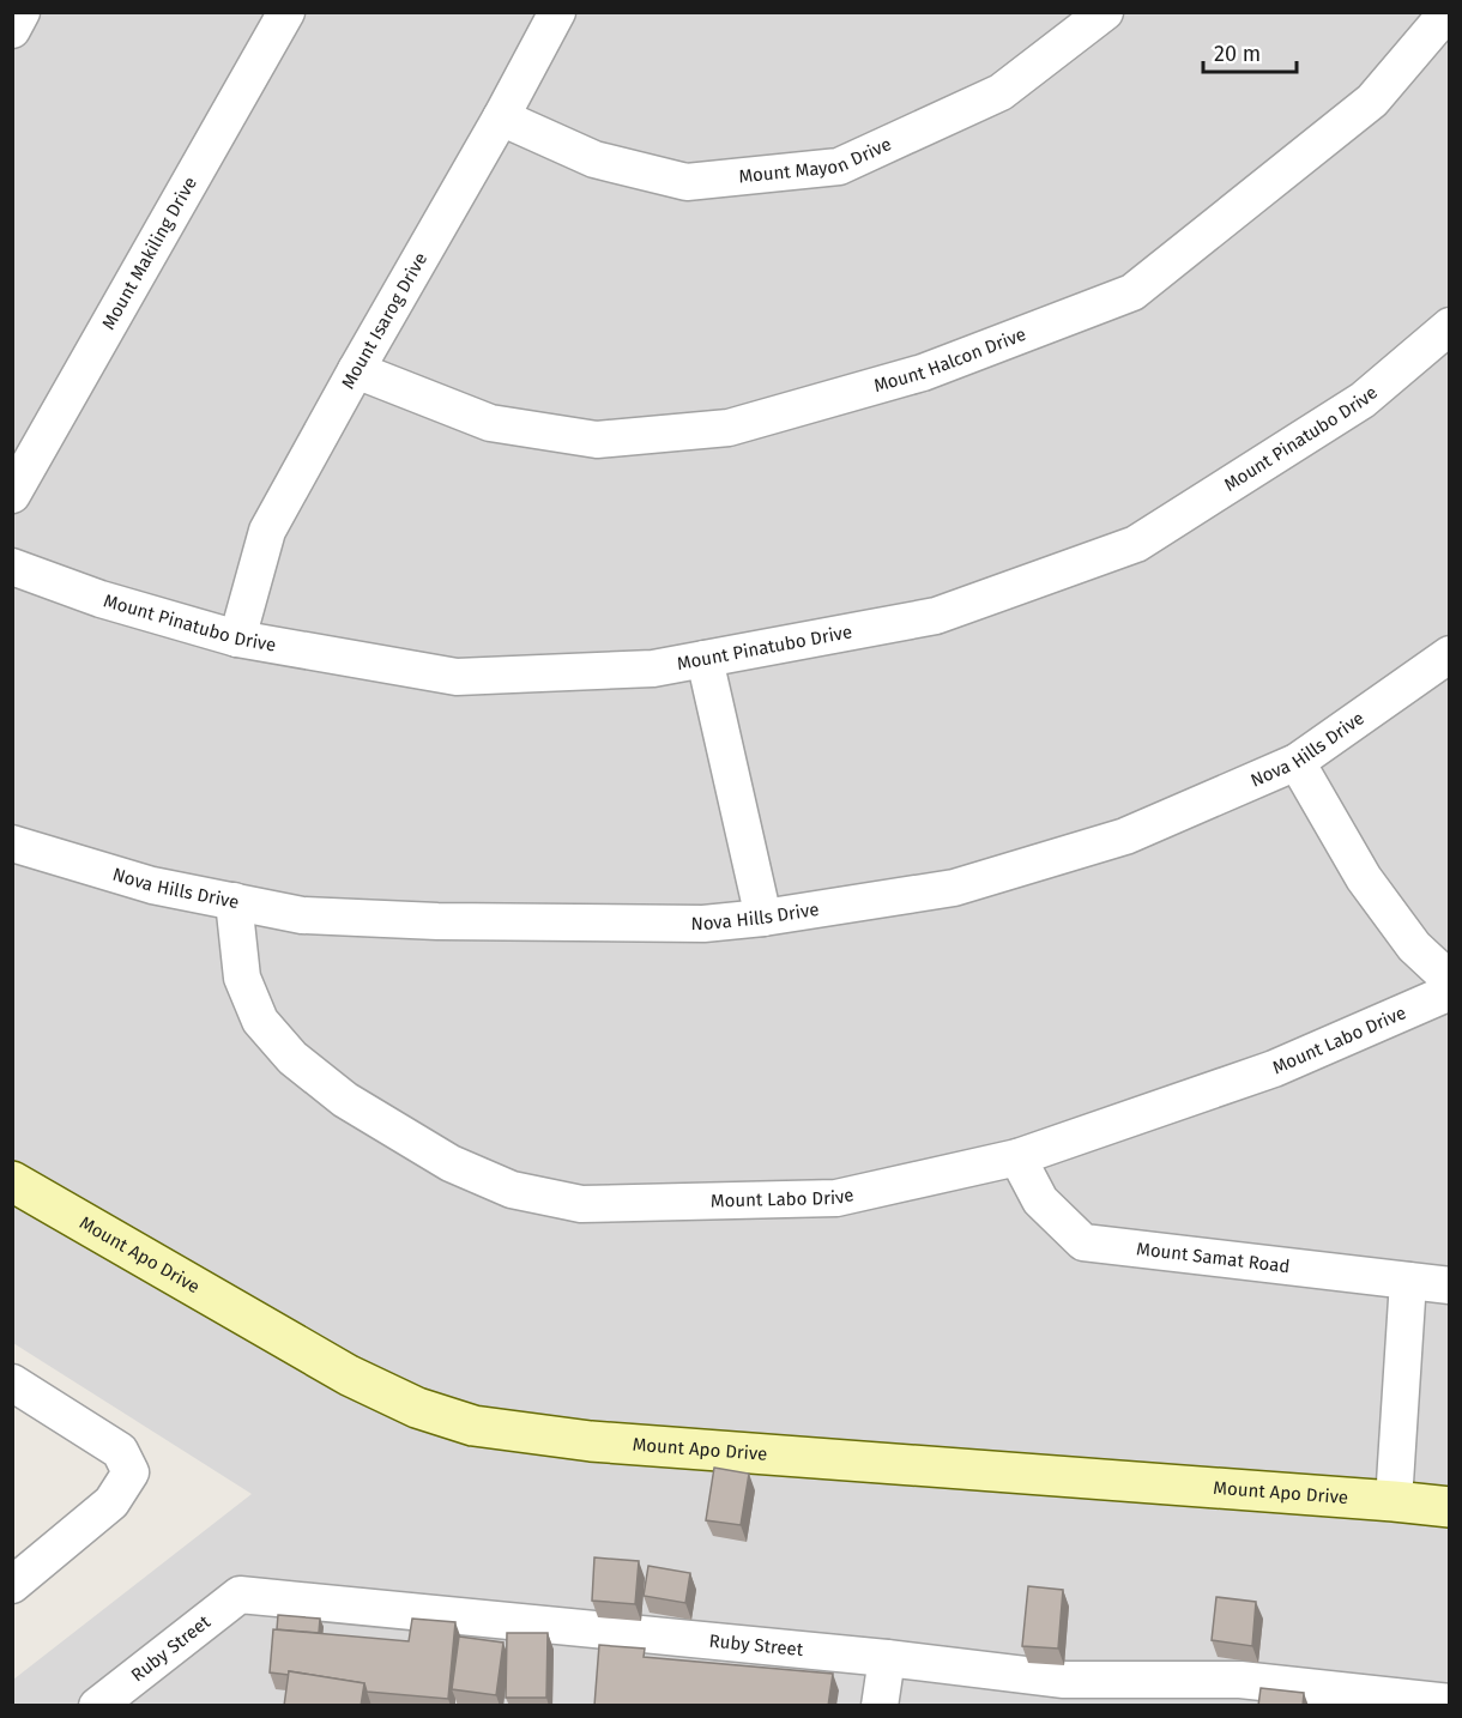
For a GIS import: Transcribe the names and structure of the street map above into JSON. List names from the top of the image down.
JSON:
{
  "streets": {
    "street": [
      "Mount Mayon Drive",
      "Mount Makiling Drive",
      "Mount Isarog Drive",
      "Mount Halcon Drive",
      "Mount Pinatubo Drive",
      "Nova Hills Drive",
      "Mount Labo Drive",
      "Mount Apo Drive",
      "Mount Samat Road",
      "Ruby Street"
    ]
  },
  "crossings": [
    ["Mount Mayon Drive", "Mount Isarog Drive"],
    ["Mount Isarog Drive", "Mount Halcon Drive"],
    ["Mount Isarog Drive", "Mount Pinatubo Drive"],
    ["Nova Hills Drive", "Mount Labo Drive"],
    ["Mount Labo Drive", "Mount Samat Road"]
  ],
  "scale_bar": "20 m"
}
